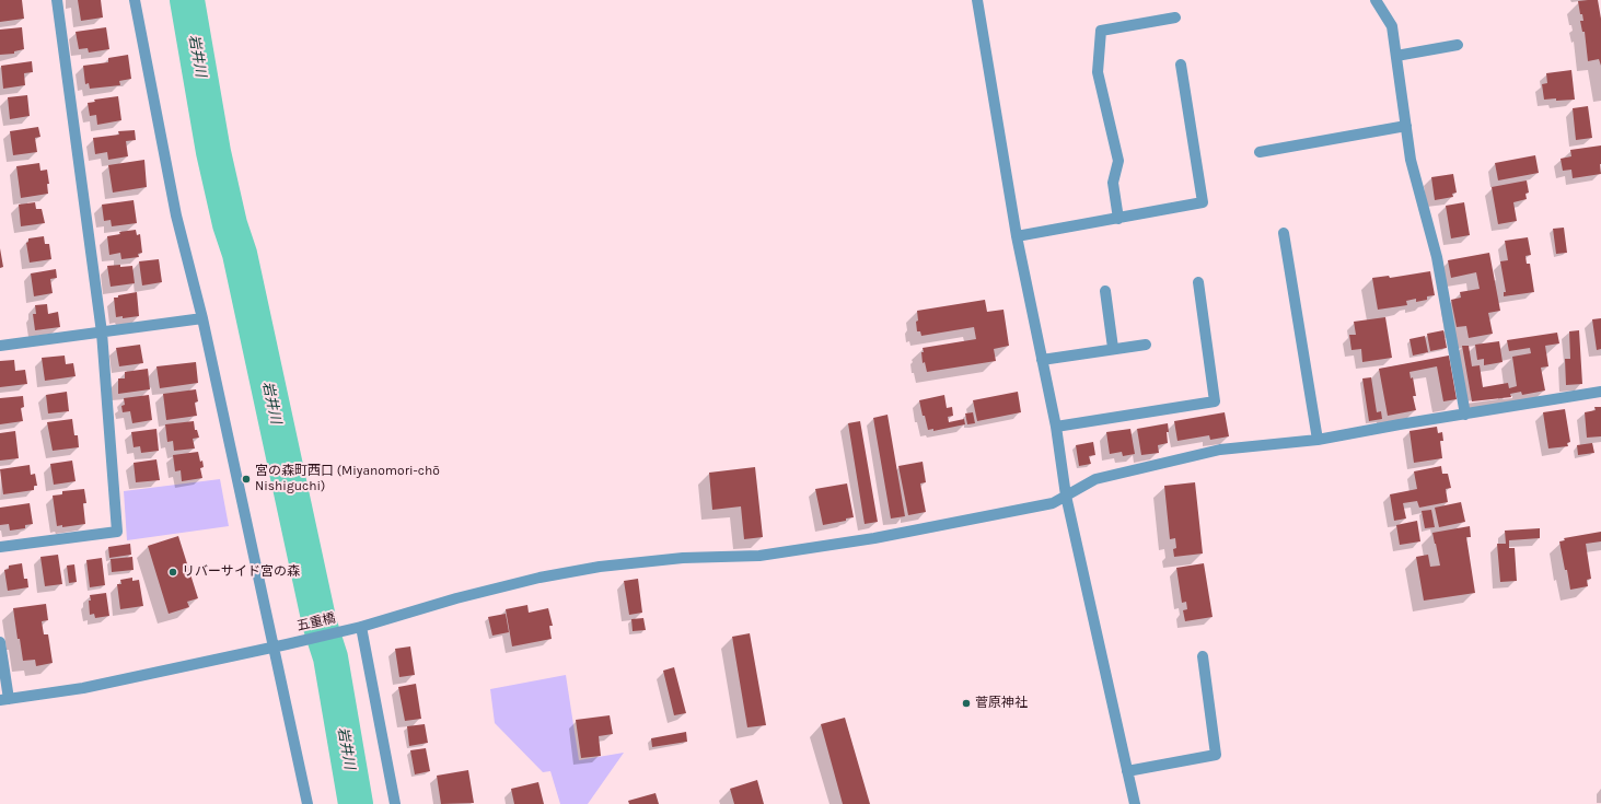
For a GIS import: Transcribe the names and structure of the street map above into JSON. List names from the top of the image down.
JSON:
{
  "streets": {
    "street": ["五重橋"]
  },
  "water": ["岩井川"],
  "places": ["宮の森町西口 (Miyanomori-chō Nishiguchi)", "リバーサイド宮の森", "菅原神社"]
}
